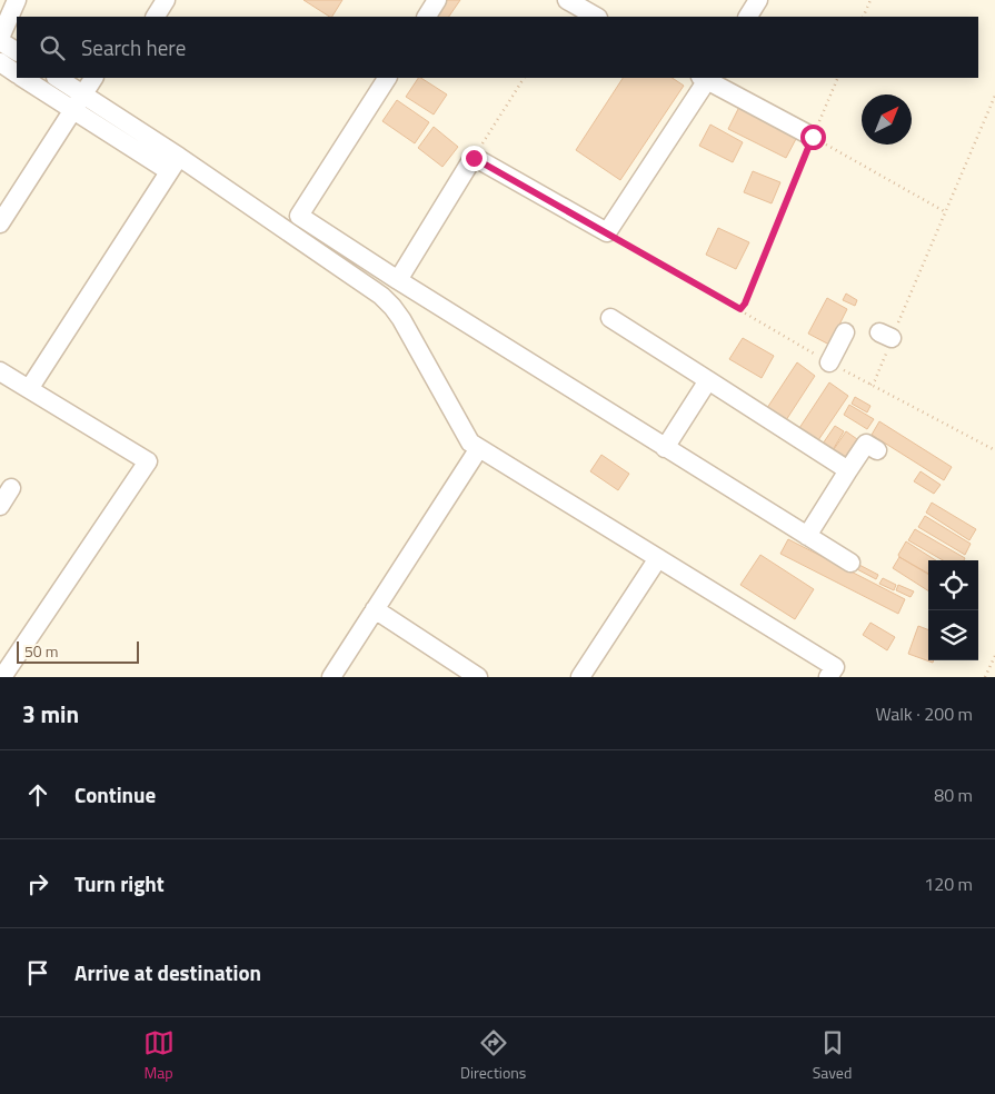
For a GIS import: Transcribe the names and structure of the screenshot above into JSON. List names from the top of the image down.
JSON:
{
  "scale_bar": "50 m",
  "north": "top right",
  "page": {
    "search": "Search here",
    "scale": "50 m",
    "heading": ["3 min", "Walk · 200 m"],
    "list": [
      ["Continue", "80 m"],
      ["Turn right", "120 m"],
      "Arrive at destination"
    ],
    "nav": ["Map", "Directions", "Saved"]
  }
}
